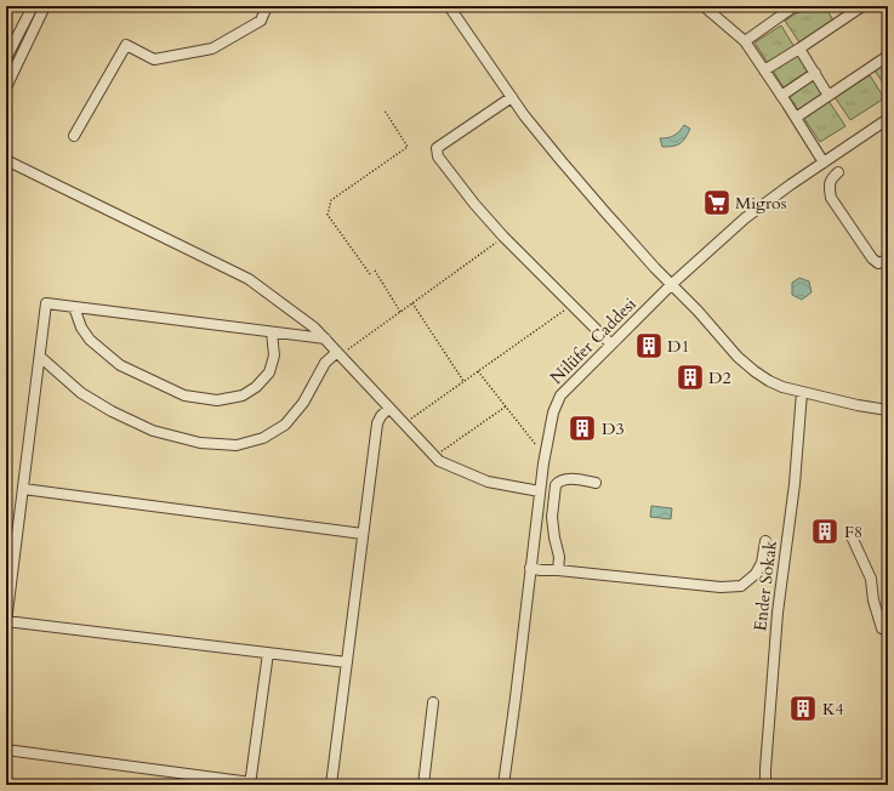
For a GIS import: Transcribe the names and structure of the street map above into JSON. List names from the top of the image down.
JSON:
{
  "streets": {
    "street": ["Nilüfer Caddesi", "Ender Sokak"]
  },
  "places": {
    "supermarket": ["Migros"],
    "building": [
      "D1",
      "D2",
      "D3",
      "F8",
      "K4"
    ]
  }
}
